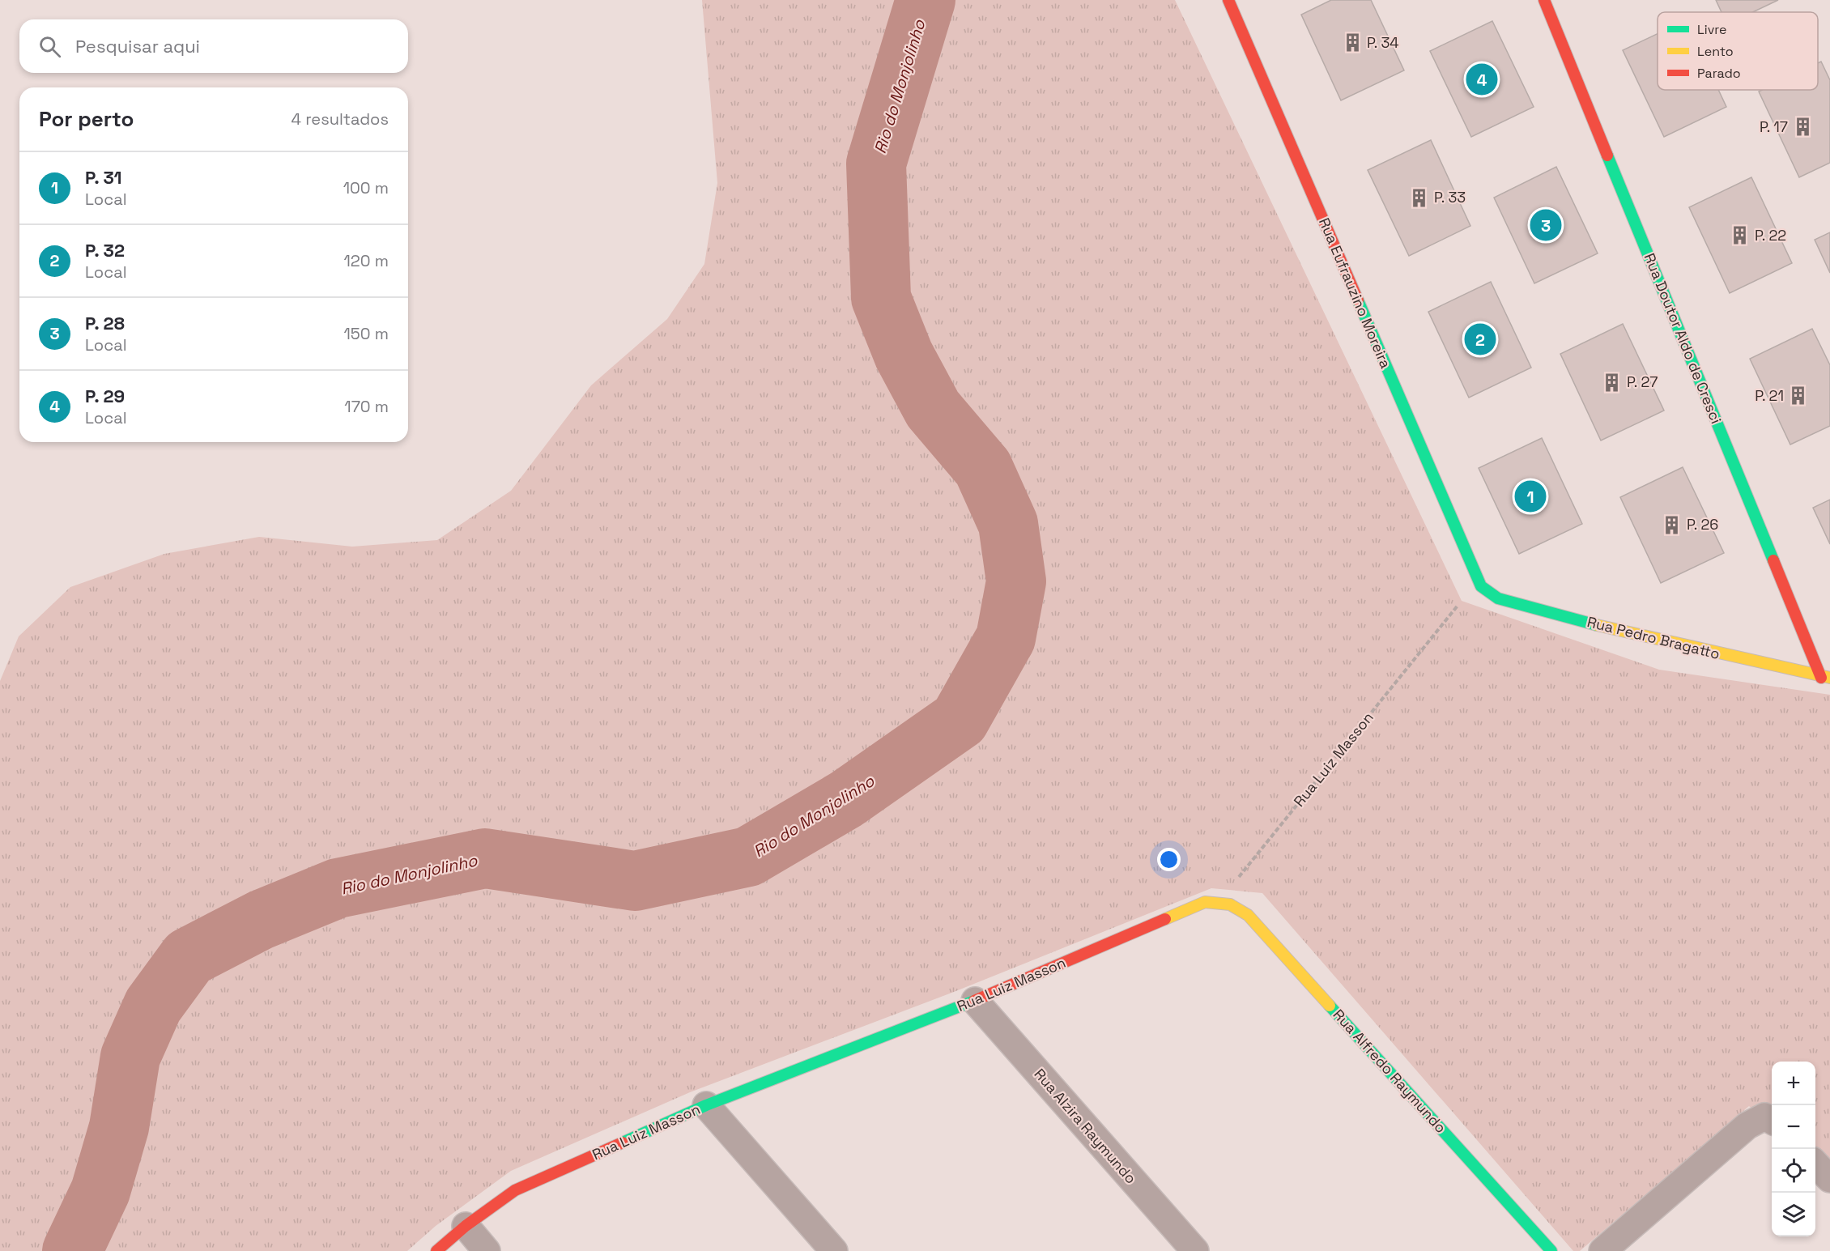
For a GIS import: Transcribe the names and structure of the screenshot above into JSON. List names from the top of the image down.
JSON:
{
  "streets": {
    "street": [
      "Rua Eufrauzino Moreira",
      "Rua Doutor Aldo de Cresci",
      "Rua Pedro Bragatto",
      "Rua Luiz Masson",
      "Rua Alfredo Raymundo",
      "Rua Alzira Raymundo"
    ]
  },
  "crossings": [
    ["Rua Eufrauzino Moreira", "Rua Pedro Bragatto"],
    ["Rua Eufrauzino Moreira", "Rua Luiz Masson"],
    ["Rua Doutor Aldo de Cresci", "Rua Pedro Bragatto"],
    ["Rua Pedro Bragatto", "Rua Luiz Masson"],
    ["Rua Luiz Masson", "Rua Alfredo Raymundo"],
    ["Rua Luiz Masson", "Rua Alzira Raymundo"]
  ],
  "water": ["Rio do Monjolinho"],
  "places": {
    "building": [
      "P. 34",
      "P. 17",
      "P. 33",
      "P. 22",
      "P. 27",
      "P. 21",
      "P. 26"
    ]
  },
  "legend": ["Livre", "Lento", "Parado"],
  "page": {
    "search": "Pesquisar aqui",
    "pins": [
      "4",
      "3",
      "2",
      "1"
    ],
    "heading": ["Por perto", "4 resultados"],
    "list": [
      {
        "mark": "1",
        "name": "P. 31",
        "note": "Local",
        "value": "100 m"
      },
      {
        "mark": "2",
        "name": "P. 32",
        "note": "Local",
        "value": "120 m"
      },
      {
        "mark": "3",
        "name": "P. 28",
        "note": "Local",
        "value": "150 m"
      },
      {
        "mark": "4",
        "name": "P. 29",
        "note": "Local",
        "value": "170 m"
      }
    ],
    "map_buttons": ["+", "−"]
  }
}
